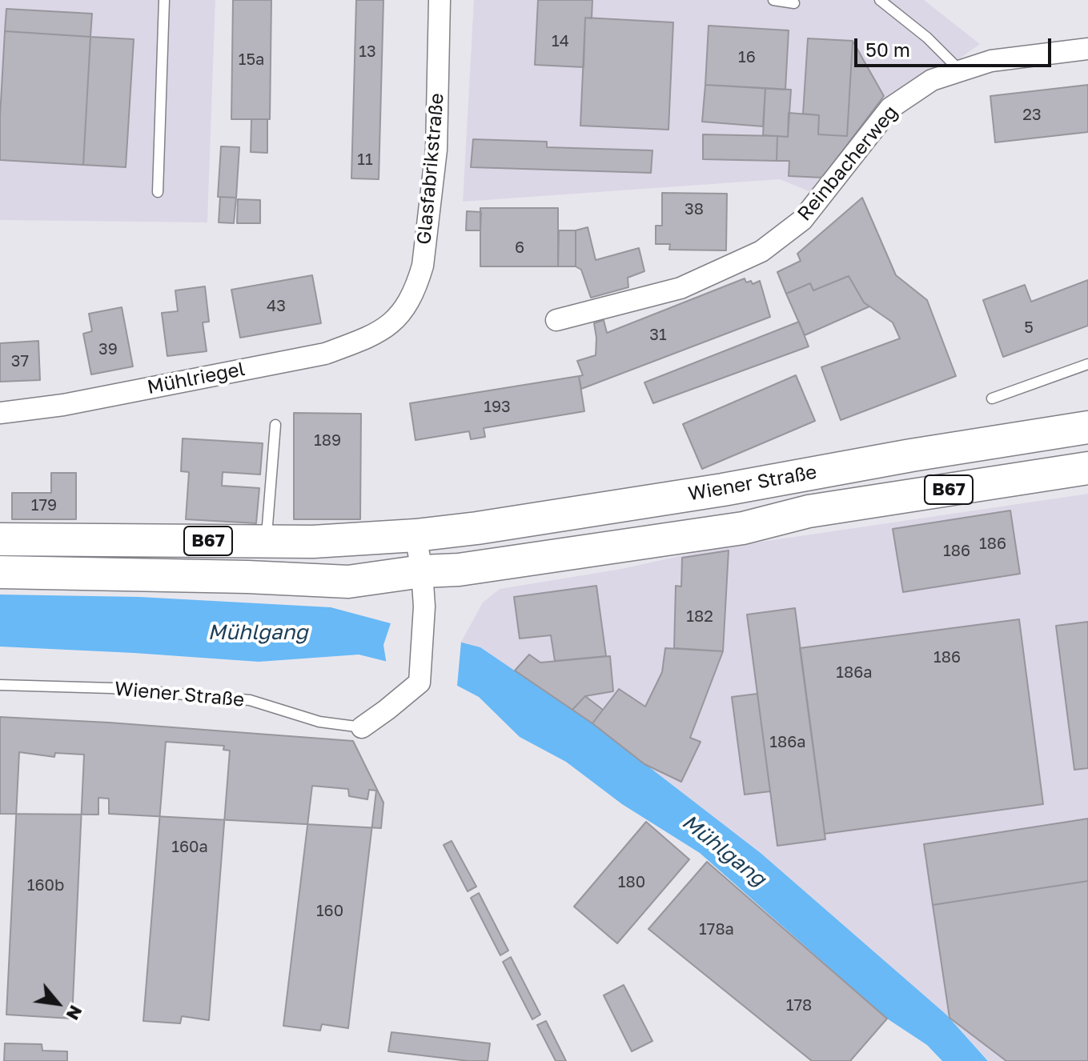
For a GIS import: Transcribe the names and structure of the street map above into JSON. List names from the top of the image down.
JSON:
{
  "streets": {
    "main road": ["Wiener Straße", "B67"],
    "street": ["Reinbacherweg", "Glasfabrikstraße", "Mühlriegel"]
  },
  "crossings": [
    ["Glasfabrikstraße", "Mühlriegel"]
  ],
  "water": ["Mühlgang"],
  "house_numbers": [
    "14",
    "13",
    "16",
    "15a",
    "23",
    "11",
    "38",
    "6",
    "43",
    "5",
    "31",
    "39",
    "37",
    "193",
    "189",
    "179",
    "186",
    "186",
    "182",
    "186",
    "186a",
    "186a",
    "160a",
    "180",
    "160b",
    "160",
    "178a",
    "178"
  ],
  "scale_bar": "50 m",
  "north": "bottom right"
}
